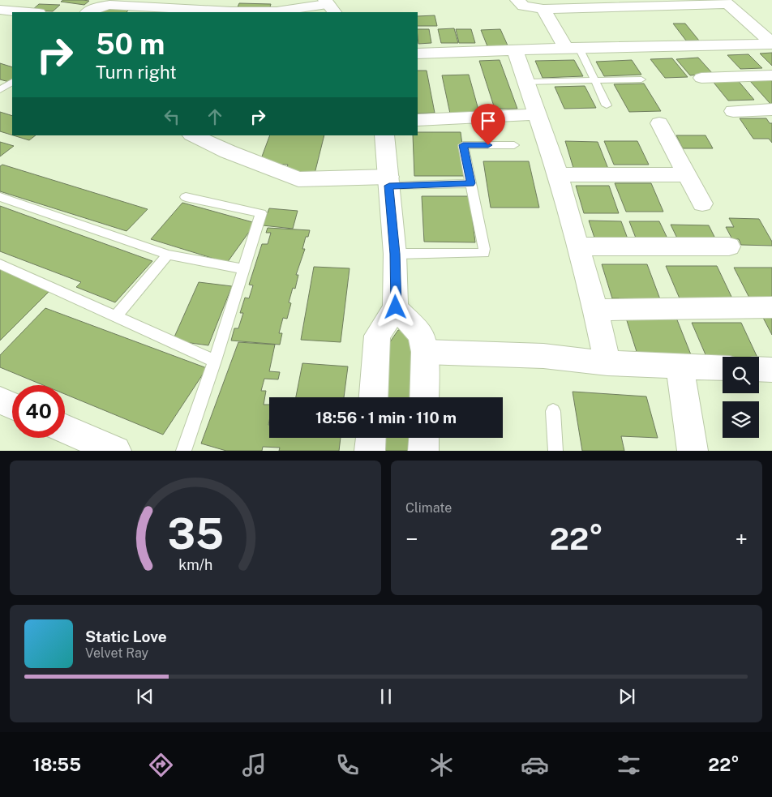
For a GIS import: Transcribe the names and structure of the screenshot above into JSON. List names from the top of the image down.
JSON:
{
  "page": {
    "turn": ["50 m", "Turn right"],
    "limit": "40",
    "trip": "18:56 · 1 min · 110 m",
    "tile": "Climate",
    "heat": ["−", "22°", "+"],
    "song": ["Static Love", "Velvet Ray"],
    "tabs": ["18:55", "22°"],
    "gauge": ["35", "km/h"]
  }
}
